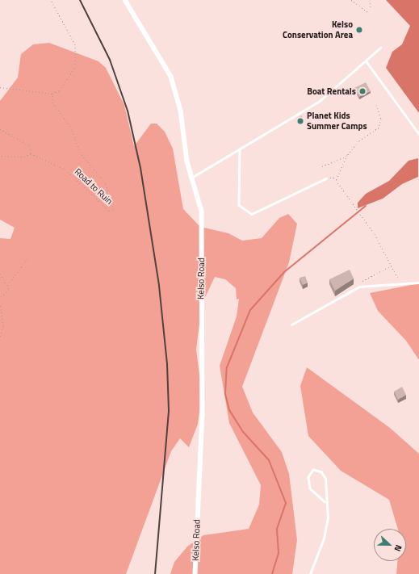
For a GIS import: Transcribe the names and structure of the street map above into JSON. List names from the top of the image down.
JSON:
{
  "streets": {
    "street": ["Kelso Road"],
    "path": ["Road to Ruin"]
  },
  "places": ["Kelso Conservation Area", "Boat Rentals", "Planet Kids Summer Camps"],
  "north": "right"
}
